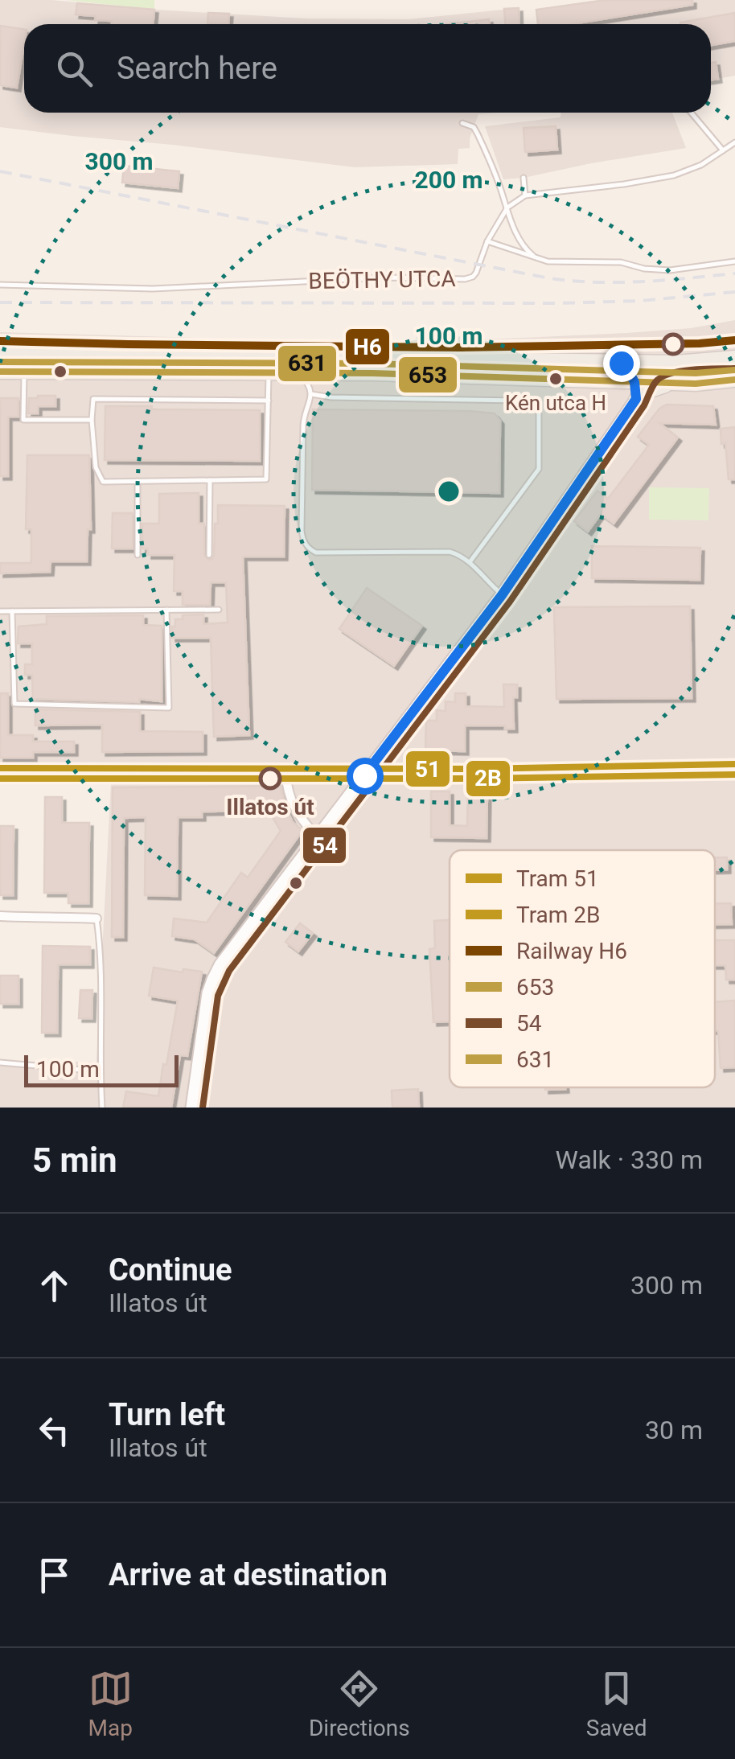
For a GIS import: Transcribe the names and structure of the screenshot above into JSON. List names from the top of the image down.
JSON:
{
  "streets": {
    "lane": ["BEÖTHY UTCA"]
  },
  "places": ["Kén utca H", "Illatos út"],
  "lines": [
    "rail line H6",
    "transit line 631",
    "transit line 54",
    "transit line 653",
    "tram line 51",
    "tram line 2B"
  ],
  "legend": [
    "Tram 51",
    "Tram 2B",
    "Railway H6",
    "653",
    "54",
    "631"
  ],
  "scale_bar": "100 m",
  "page": {
    "search": "Search here",
    "scale": "100 m",
    "heading": ["5 min", "Walk · 330 m"],
    "list": [
      ["Continue", "Illatos út", "300 m"],
      ["Turn left", "Illatos út", "30 m"],
      "Arrive at destination"
    ],
    "nav": ["Map", "Directions", "Saved"]
  },
  "rings": ["300 m", "200 m", "100 m"]
}
